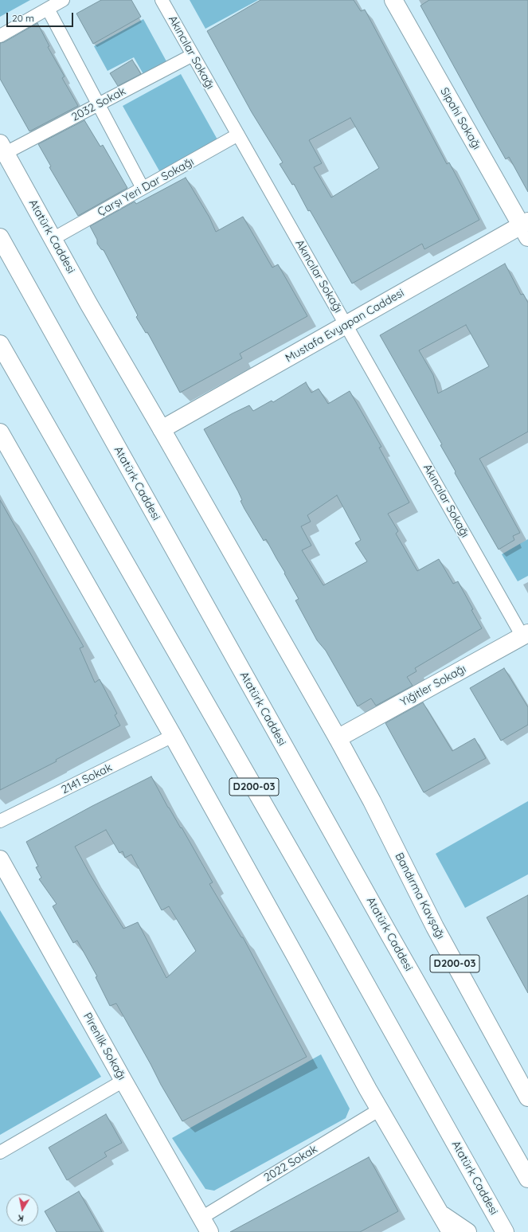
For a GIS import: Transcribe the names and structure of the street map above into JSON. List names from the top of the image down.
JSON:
{
  "streets": {
    "main road": [
      "Sipahi Sokağı",
      "Atatürk Caddesi",
      "Mustafa Evyapan Caddesi",
      "Yiğitler Sokağı",
      "D200-03",
      "Bandırma Kavşağı",
      "Pirenlik Sokağı"
    ],
    "lane": [
      "Akıncılar Sokağı",
      "2032 Sokak",
      "Çarşı Yeri Dar Sokağı",
      "2141 Sokak",
      "2022 Sokak"
    ]
  },
  "crossings": [
    ["Akıncılar Sokağı", "2032 Sokak"],
    ["Akıncılar Sokağı", "Çarşı Yeri Dar Sokağı"],
    ["Akıncılar Sokağı", "Mustafa Evyapan Caddesi"],
    ["Akıncılar Sokağı", "Yiğitler Sokağı"],
    ["2032 Sokak", "Atatürk Caddesi"],
    ["Sipahi Sokağı", "Mustafa Evyapan Caddesi"],
    ["Çarşı Yeri Dar Sokağı", "Atatürk Caddesi"],
    ["Atatürk Caddesi", "Mustafa Evyapan Caddesi"],
    ["Atatürk Caddesi", "Yiğitler Sokağı"],
    ["Atatürk Caddesi", "Bandırma Kavşağı"],
    ["Pirenlik Sokağı", "2022 Sokak"]
  ],
  "scale_bar": "20 m",
  "north": "bottom"
}
